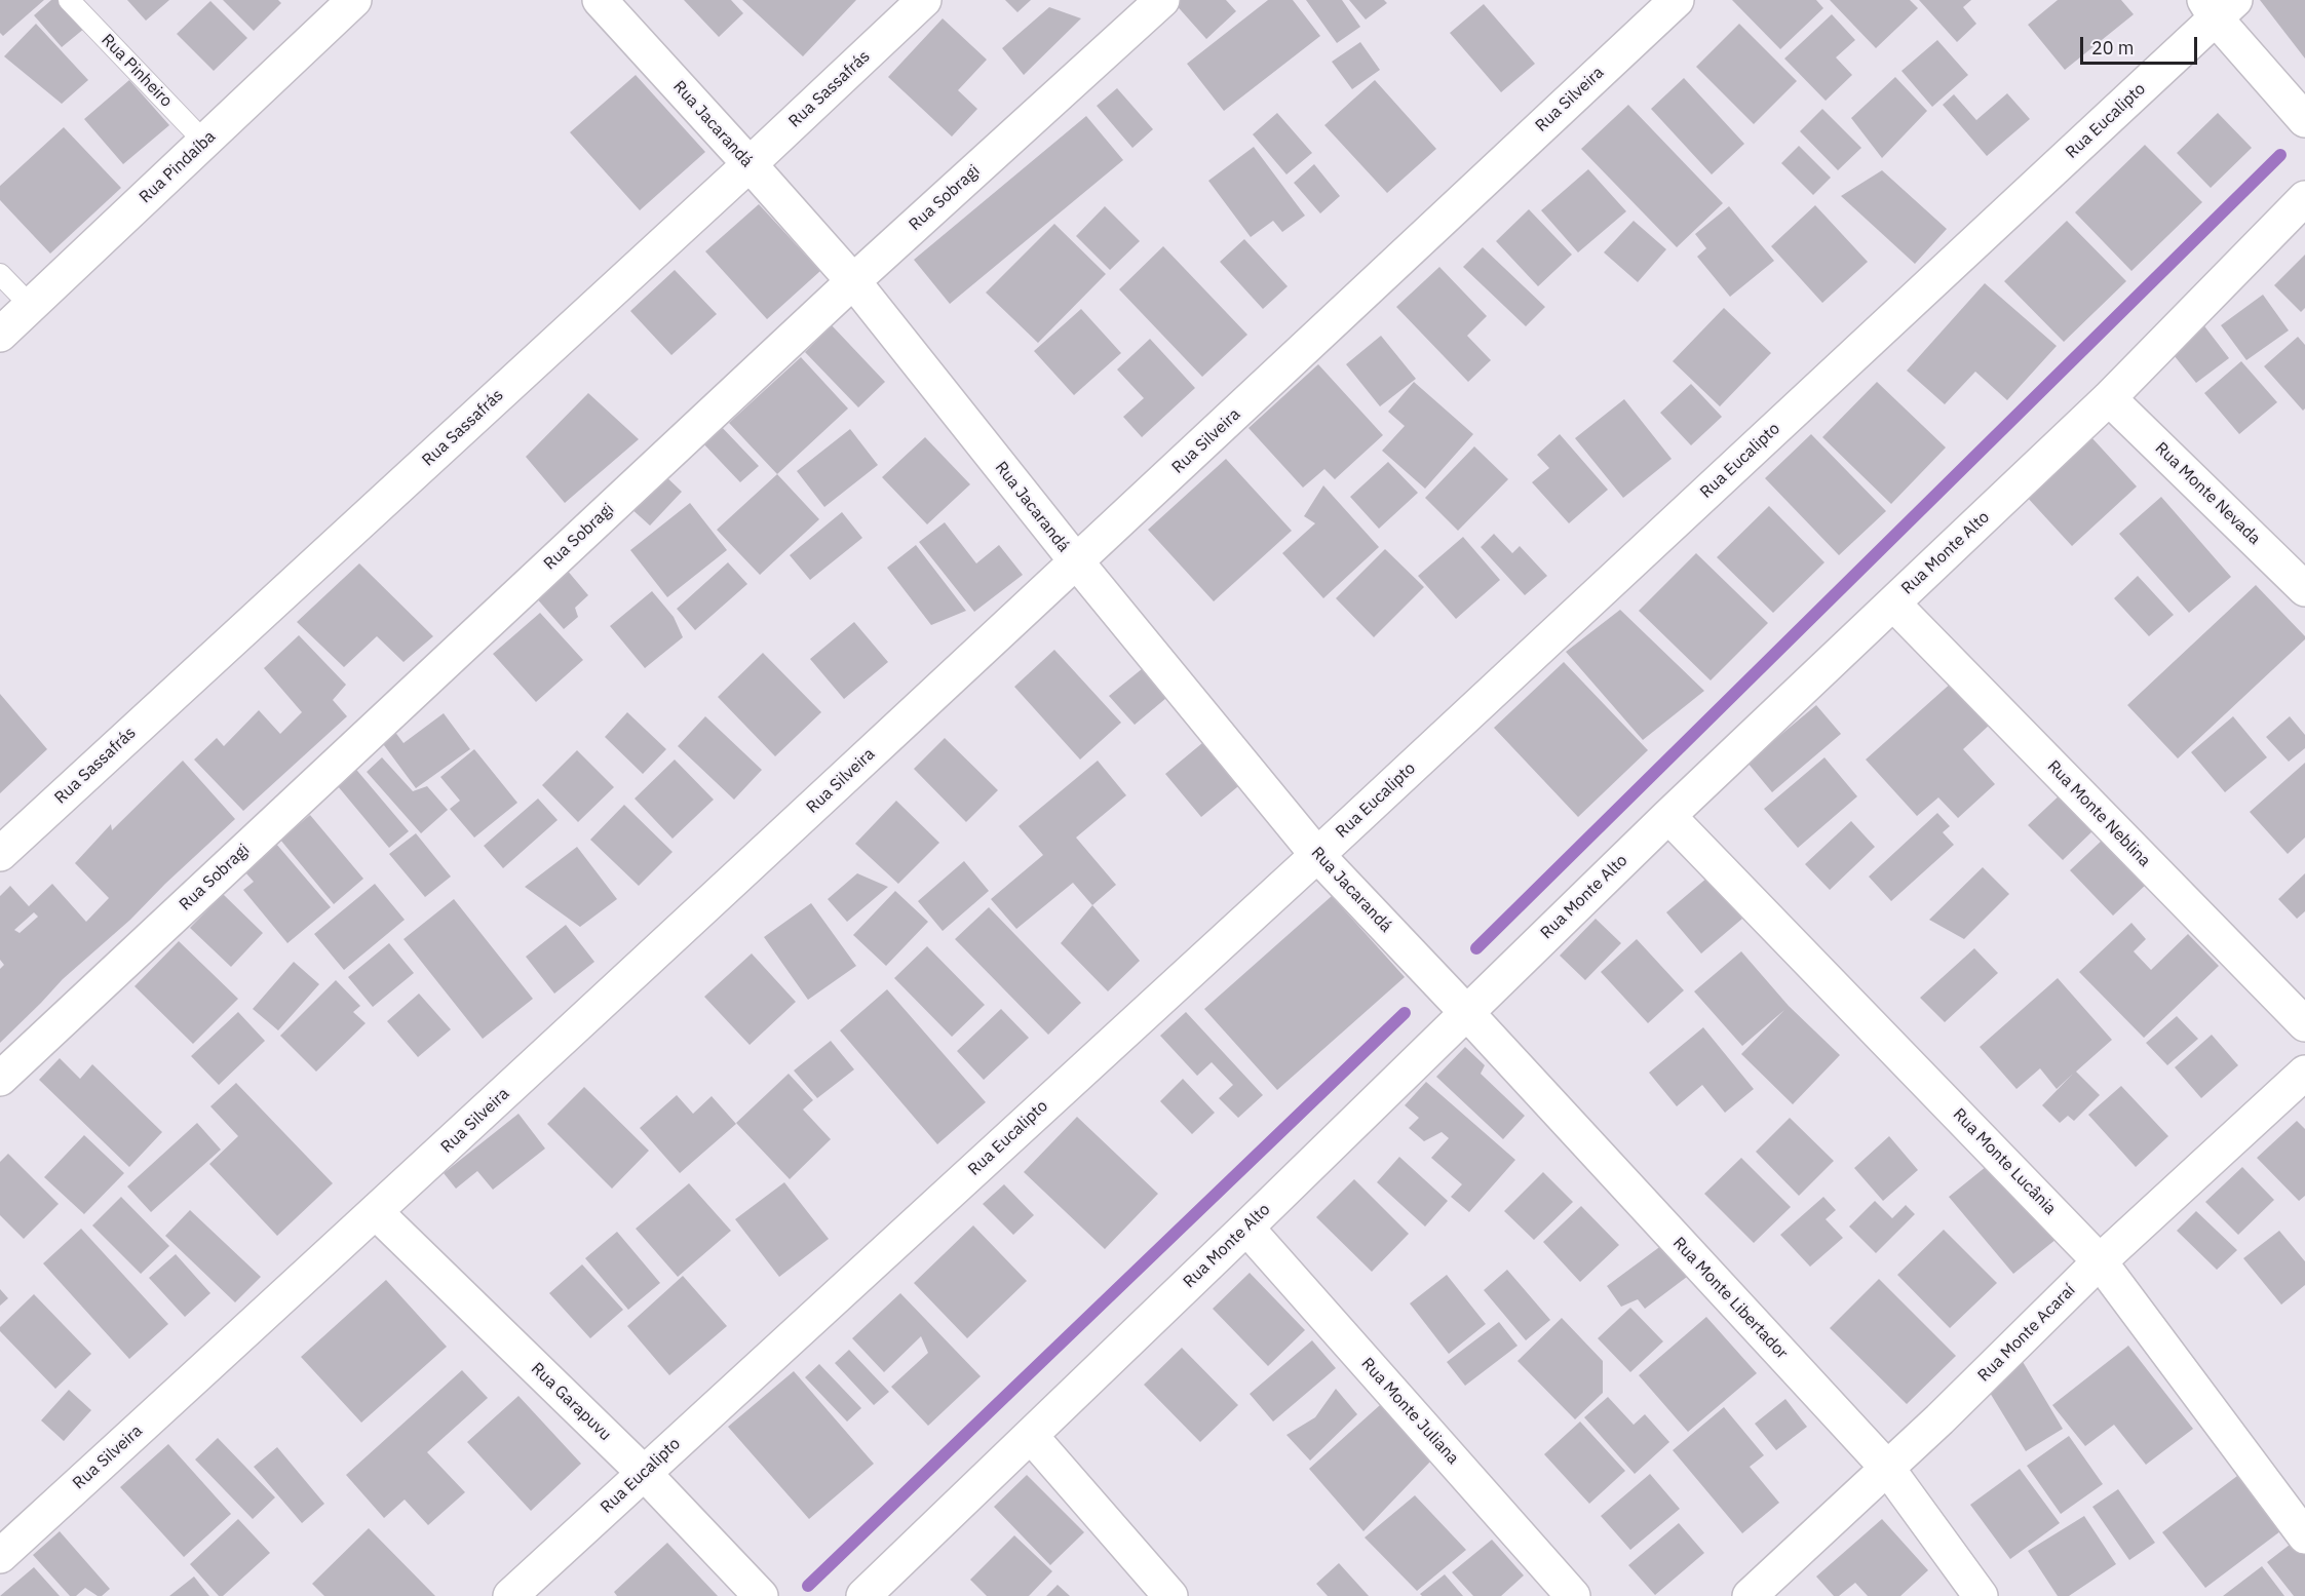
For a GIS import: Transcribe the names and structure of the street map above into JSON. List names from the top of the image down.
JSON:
{
  "streets": {
    "street": [
      "Rua Sassafrás",
      "Rua Silveira",
      "Rua Eucalipto",
      "Rua Jacarandá",
      "Rua Pindaíba",
      "Rua Sobragi",
      "Rua Monte Nevada",
      "Rua Monte Alto",
      "Rua Monte Neblina",
      "Rua Monte Lucânia",
      "Rua Monte Libertador",
      "Rua Monte Acaraí",
      "Rua Garapuvu",
      "Rua Monte Juliana"
    ],
    "lane": ["Rua Pinheiro"]
  },
  "crossings": [
    ["Rua Pinheiro", "Rua Pindaíba"],
    ["Rua Sassafrás", "Rua Jacarandá"],
    ["Rua Silveira", "Rua Jacarandá"],
    ["Rua Silveira", "Rua Garapuvu"],
    ["Rua Eucalipto", "Rua Jacarandá"],
    ["Rua Eucalipto", "Rua Garapuvu"],
    ["Rua Jacarandá", "Rua Sobragi"],
    ["Rua Jacarandá", "Rua Monte Alto"],
    ["Rua Jacarandá", "Rua Monte Libertador"],
    ["Rua Monte Nevada", "Rua Monte Alto"],
    ["Rua Monte Alto", "Rua Monte Neblina"],
    ["Rua Monte Alto", "Rua Monte Lucânia"],
    ["Rua Monte Alto", "Rua Monte Libertador"],
    ["Rua Monte Alto", "Rua Monte Juliana"],
    ["Rua Monte Lucânia", "Rua Monte Acaraí"],
    ["Rua Monte Libertador", "Rua Monte Acaraí"]
  ],
  "scale_bar": "20 m"
}
